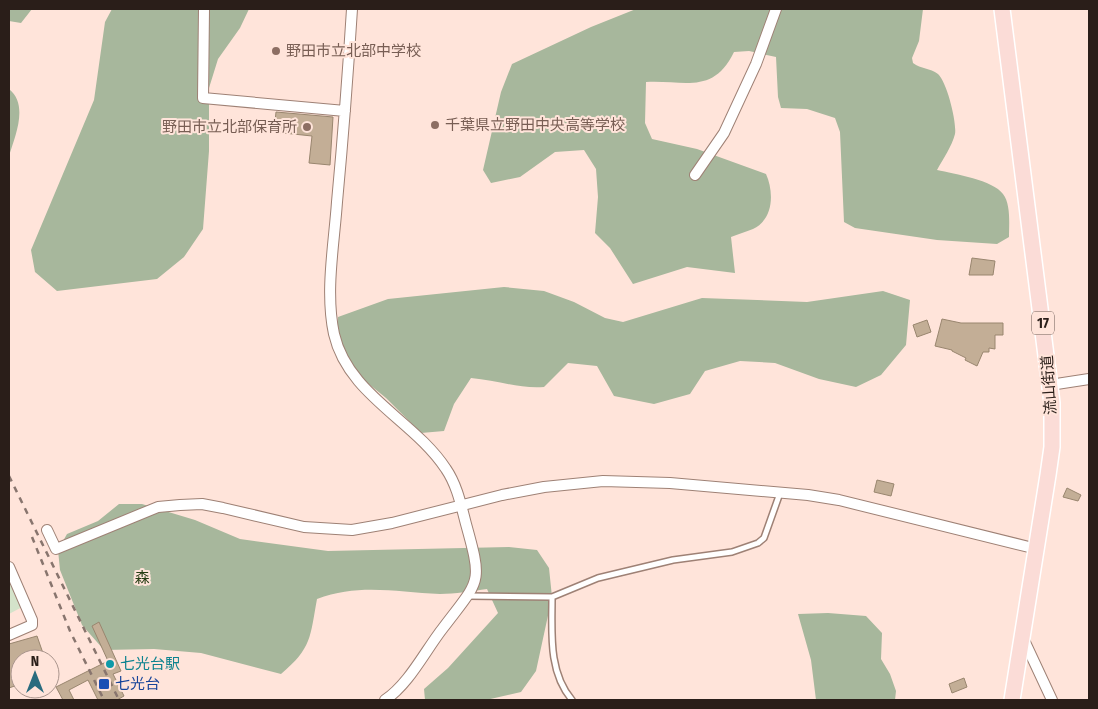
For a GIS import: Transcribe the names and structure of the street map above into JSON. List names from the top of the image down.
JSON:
{
  "streets": {
    "main road": ["17", "流山街道"]
  },
  "parks": ["森"],
  "places": {
    "other": [
      "野田市立北部中学校",
      "千葉県立野田中央高等学校",
      "野田市立北部保育所",
      "七光台駅"
    ],
    "transit": ["七光台"]
  },
  "north": "top"
}
